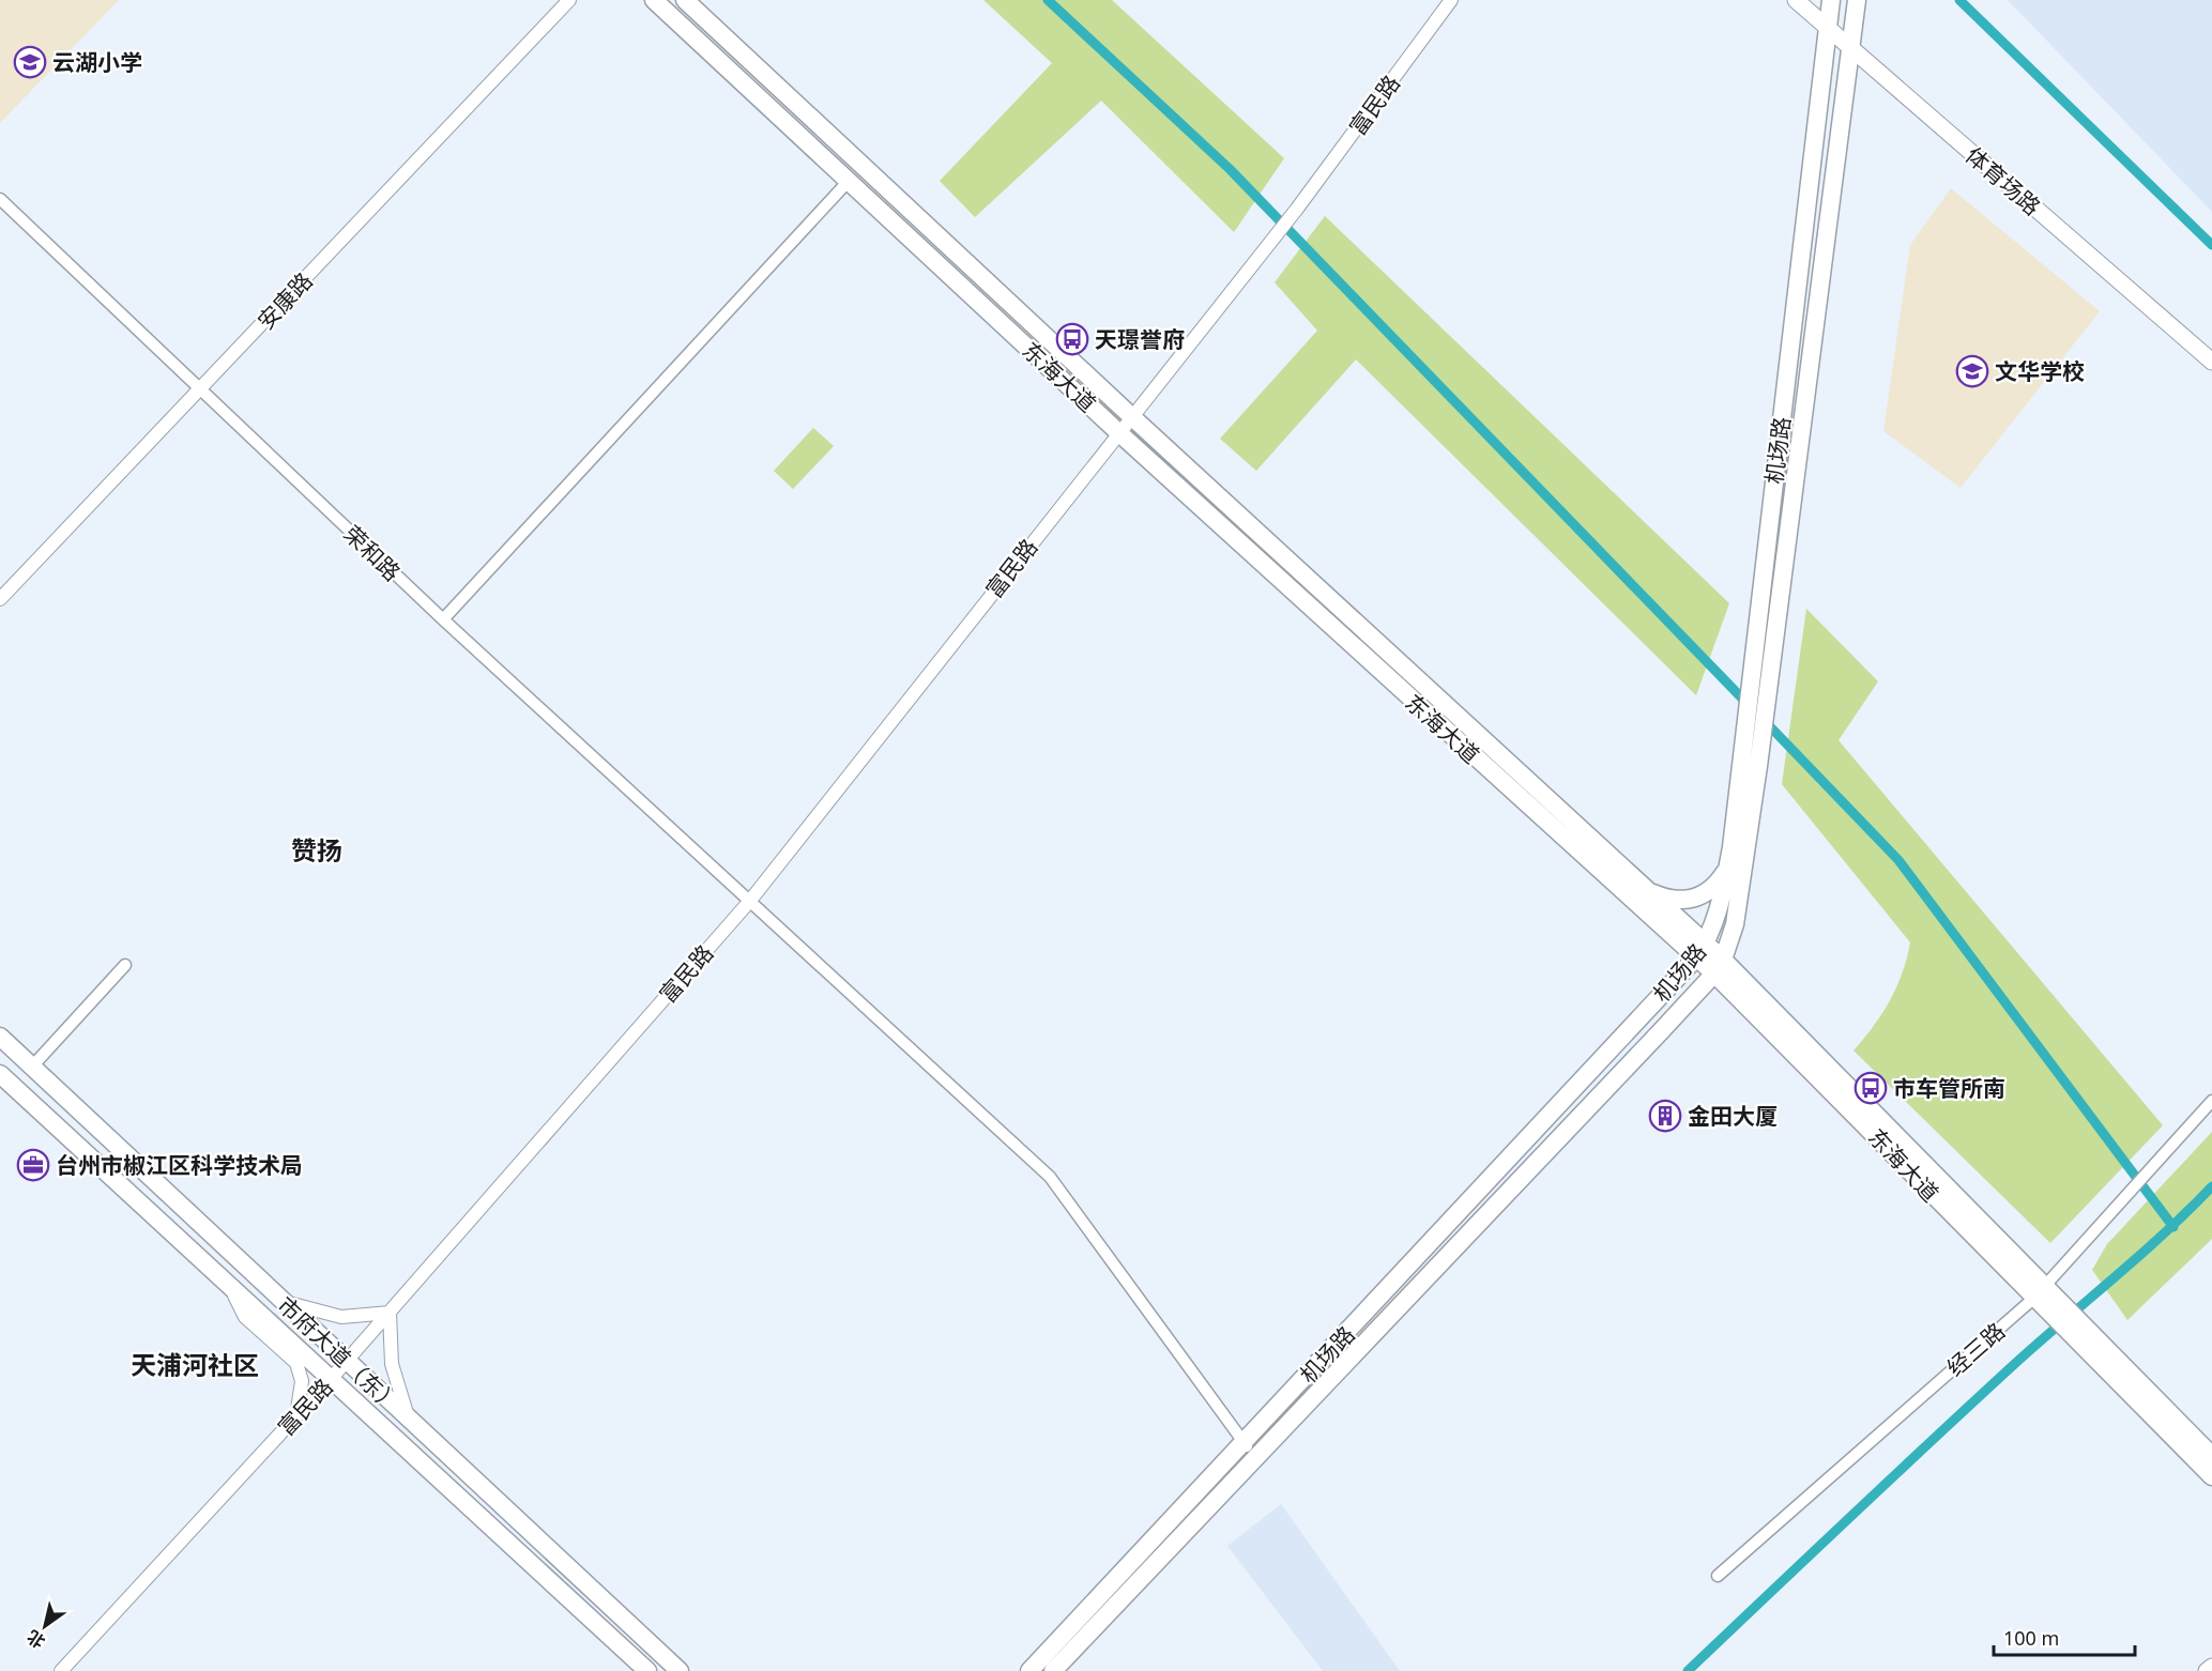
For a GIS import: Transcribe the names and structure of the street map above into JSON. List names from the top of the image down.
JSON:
{
  "streets": {
    "main road": [
      "体育场路",
      "东海大道",
      "机场路",
      "市府大道（东）"
    ],
    "street": [
      "富民路",
      "安康路",
      "荣和路",
      "经三路"
    ]
  },
  "crossings": [
    ["富民路", "东海大道"],
    ["富民路", "荣和路"],
    ["富民路", "市府大道（东）"],
    ["体育场路", "机场路"],
    ["安康路", "荣和路"],
    ["东海大道", "机场路"],
    ["东海大道", "经三路"],
    ["机场路", "荣和路"]
  ],
  "districts": ["赞扬", "天浦河社区"],
  "places": {
    "school or university": ["云湖小学", "文华学校"],
    "bus stop": ["天璟誉府", "市车管所南"],
    "building": ["金田大厦"],
    "office": ["台州市椒江区科学技术局"]
  },
  "scale_bar": "100 m",
  "north": "bottom left"
}
